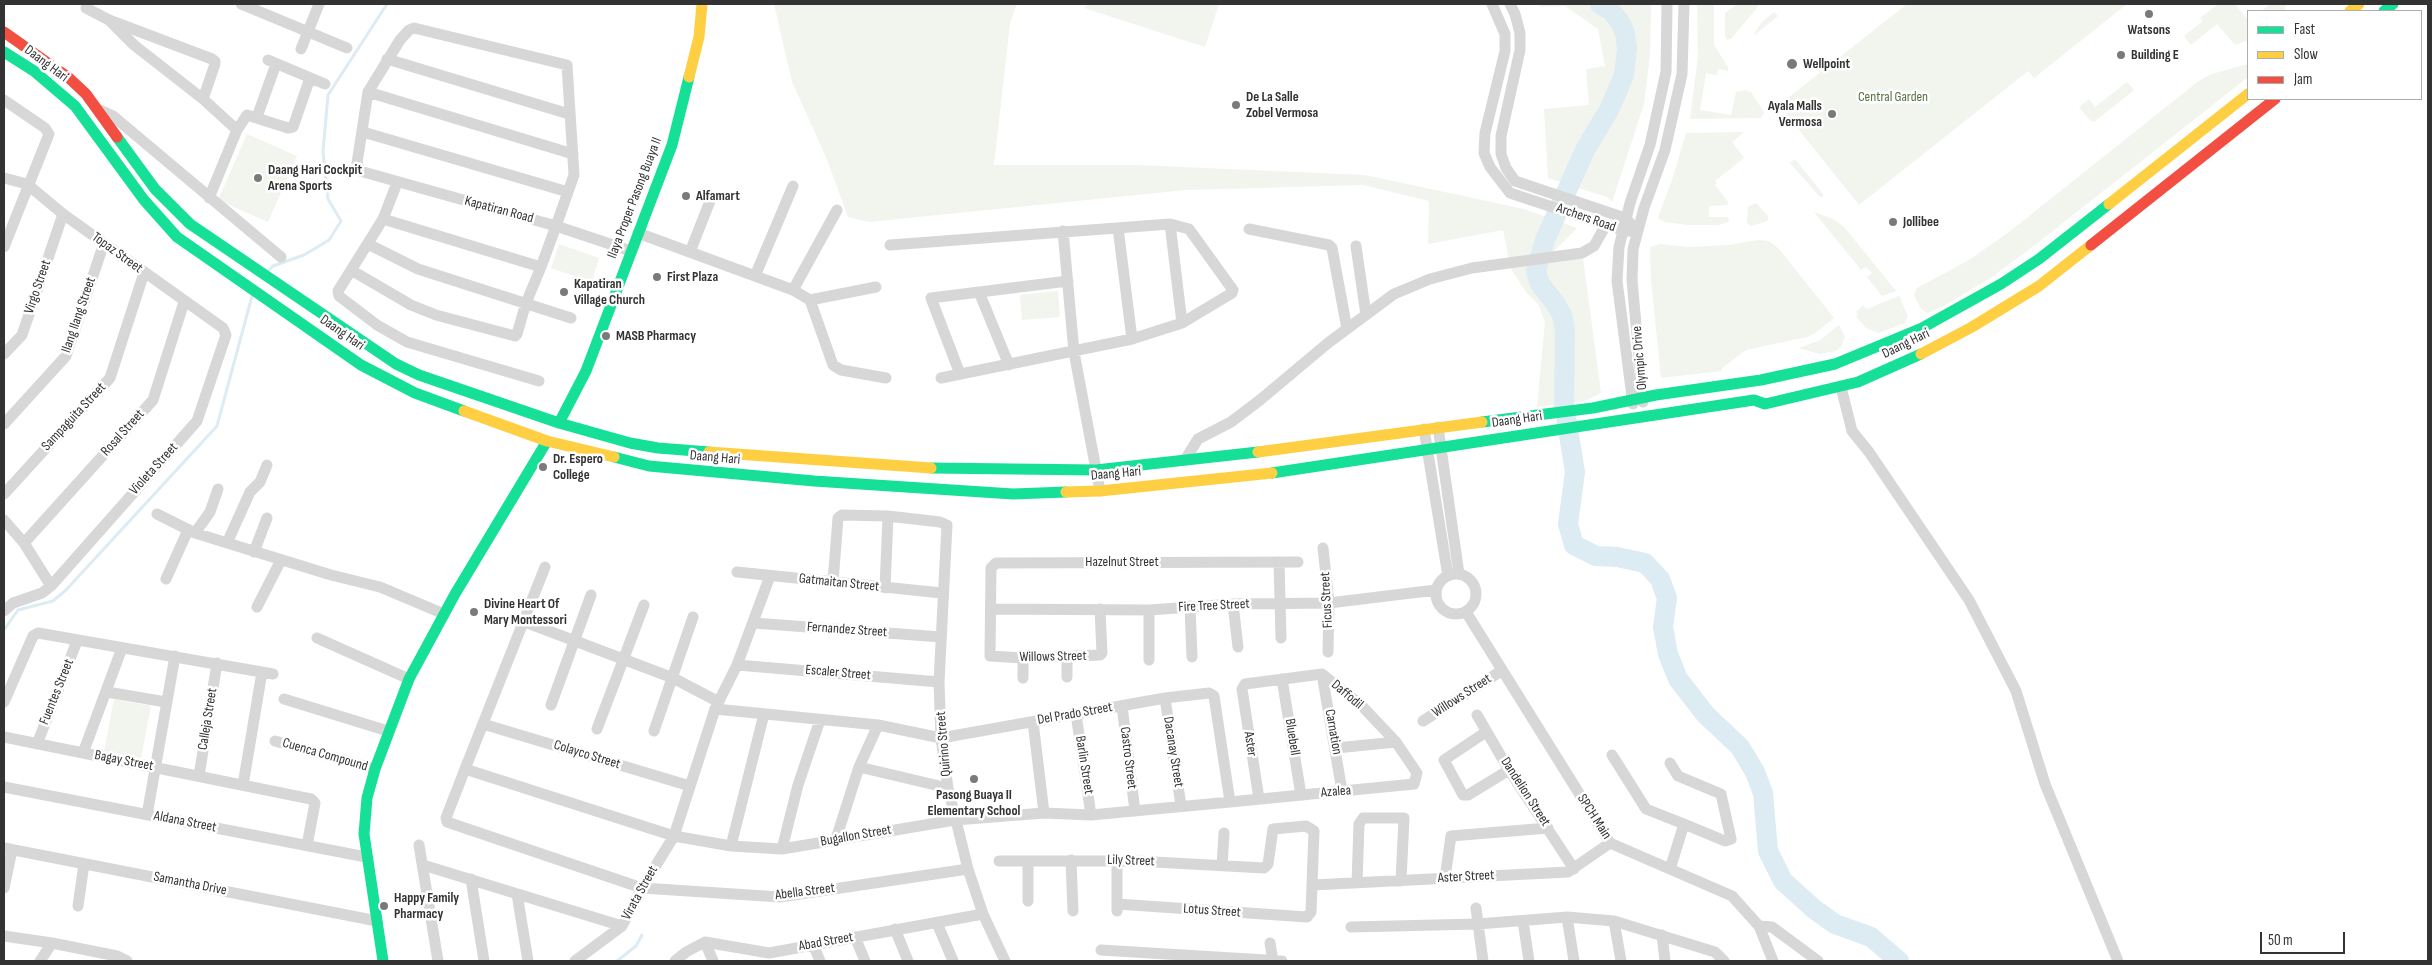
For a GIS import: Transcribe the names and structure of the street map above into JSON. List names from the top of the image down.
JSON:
{
  "streets": {
    "main road": ["Daang Hari", "Ilaya Proper Pasong Buaya II"],
    "street": [
      "Kapatiran Road",
      "Archers Road",
      "Topaz Street",
      "Virgo Street",
      "Ilang Ilang Street",
      "Olympic Drive",
      "Sampaguita Street",
      "Rosal Street",
      "Violeta Street",
      "Hazelnut Street",
      "Gatmaitan Street",
      "Ficus Street",
      "Fire Tree Street",
      "Fernandez Street",
      "Willows Street",
      "Escaler Street",
      "Fuentes Street",
      "Daffodil",
      "Del Prado Street",
      "Calleja Street",
      "Carnation",
      "Bluebell",
      "Quirino Street",
      "Aster",
      "Dacanay Street",
      "Cuenca Compound",
      "Colayco Street",
      "Castro Street",
      "Bagay Street",
      "Barlin Street",
      "Azalea",
      "Dandelion Street",
      "SPCH Main",
      "Aldana Street",
      "Bugallon Street",
      "Lily Street",
      "Aster Street",
      "Samantha Drive",
      "Abella Street",
      "Virata Street",
      "Lotus Street",
      "Abad Street"
    ]
  },
  "crossings": [
    ["Daang Hari", "Ilaya Proper Pasong Buaya II"],
    ["Daang Hari", "Olympic Drive"],
    ["Ilaya Proper Pasong Buaya II", "Kapatiran Road"],
    ["Archers Road", "Olympic Drive"],
    ["Topaz Street", "Virgo Street"],
    ["Topaz Street", "Ilang Ilang Street"],
    ["Topaz Street", "Sampaguita Street"],
    ["Topaz Street", "Rosal Street"],
    ["Topaz Street", "Violeta Street"],
    ["Hazelnut Street", "Fire Tree Street"],
    ["Hazelnut Street", "Willows Street"],
    ["Gatmaitan Street", "Quirino Street"],
    ["Gatmaitan Street", "Virata Street"],
    ["Ficus Street", "Fire Tree Street"],
    ["Fire Tree Street", "Willows Street"],
    ["Fire Tree Street", "SPCH Main"],
    ["Fernandez Street", "Quirino Street"],
    ["Fernandez Street", "Virata Street"],
    ["Willows Street", "SPCH Main"],
    ["Escaler Street", "Quirino Street"],
    ["Escaler Street", "Virata Street"],
    ["Fuentes Street", "Bagay Street"],
    ["Daffodil", "Carnation"],
    ["Daffodil", "Bluebell"],
    ["Daffodil", "Aster"],
    ["Daffodil", "Azalea"],
    ["Del Prado Street", "Quirino Street"],
    ["Del Prado Street", "Dacanay Street"],
    ["Del Prado Street", "Castro Street"],
    ["Del Prado Street", "Barlin Street"],
    ["Del Prado Street", "Bugallon Street"],
    ["Calleja Street", "Bagay Street"],
    ["Carnation", "Azalea"],
    ["Bluebell", "Azalea"],
    ["Quirino Street", "Bugallon Street"],
    ["Quirino Street", "Abella Street"],
    ["Quirino Street", "Abad Street"],
    ["Aster", "Azalea"],
    ["Aster", "Bugallon Street"],
    ["Dacanay Street", "Bugallon Street"],
    ["Colayco Street", "Virata Street"],
    ["Castro Street", "Bugallon Street"],
    ["Bagay Street", "Aldana Street"],
    ["Barlin Street", "Bugallon Street"],
    ["Azalea", "Bugallon Street"],
    ["Dandelion Street", "Aster Street"],
    ["SPCH Main", "Aster Street"],
    ["Bugallon Street", "Abella Street"],
    ["Bugallon Street", "Virata Street"],
    ["Lily Street", "Aster Street"],
    ["Lily Street", "Lotus Street"],
    ["Aster Street", "Lotus Street"],
    ["Abella Street", "Virata Street"]
  ],
  "parks": ["Central Garden"],
  "places": [
    "Watsons",
    "Building E",
    "Wellpoint",
    "De La Salle Zobel Vermosa",
    "Ayala Malls Vermosa",
    "Daang Hari Cockpit Arena Sports",
    "Alfamart",
    "Jollibee",
    "First Plaza",
    "Kapatiran Village Church",
    "MASB Pharmacy",
    "Dr. Espero College",
    "Divine Heart Of Mary Montessori",
    "Pasong Buaya II Elementary School",
    "Happy Family Pharmacy"
  ],
  "legend": ["Fast", "Slow", "Jam"],
  "scale_bar": "50 m"
}
